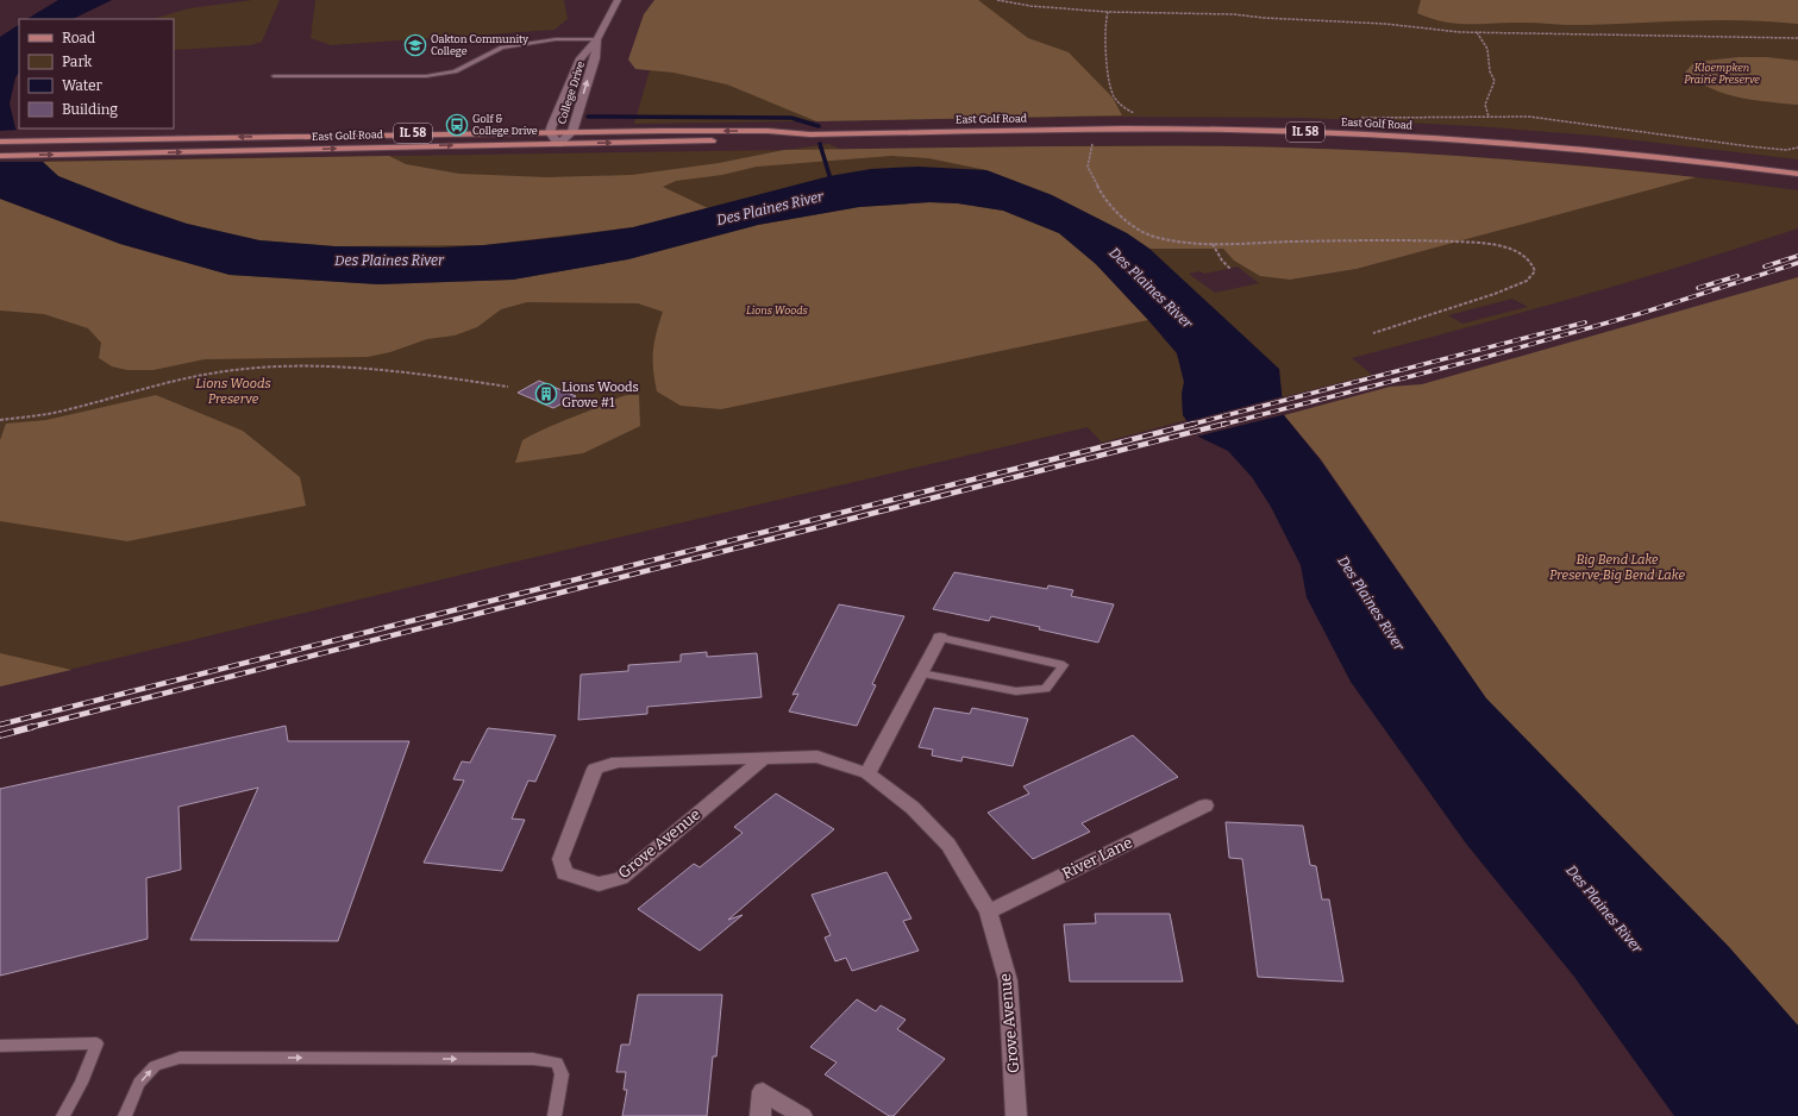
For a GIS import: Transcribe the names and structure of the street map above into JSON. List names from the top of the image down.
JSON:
{
  "streets": {
    "main road": ["East Golf Road", "IL 58"],
    "street": ["College Drive", "Grove Avenue", "River Lane"]
  },
  "crossings": [
    ["College Drive", "East Golf Road"],
    ["Grove Avenue", "River Lane"]
  ],
  "water": ["Des Plaines River"],
  "parks": [
    "Kloempken Prairie Preserve",
    "Lions Woods",
    "Lions Woods Preserve",
    "Big Bend Lake Preserve;Big Bend Lake"
  ],
  "places": {
    "school or university": ["Oakton Community College"],
    "bus stop": ["Golf & College Drive"],
    "building": ["Lions Woods Grove #1"]
  },
  "legend": [
    "Road",
    "Park",
    "Water",
    "Building"
  ]
}
